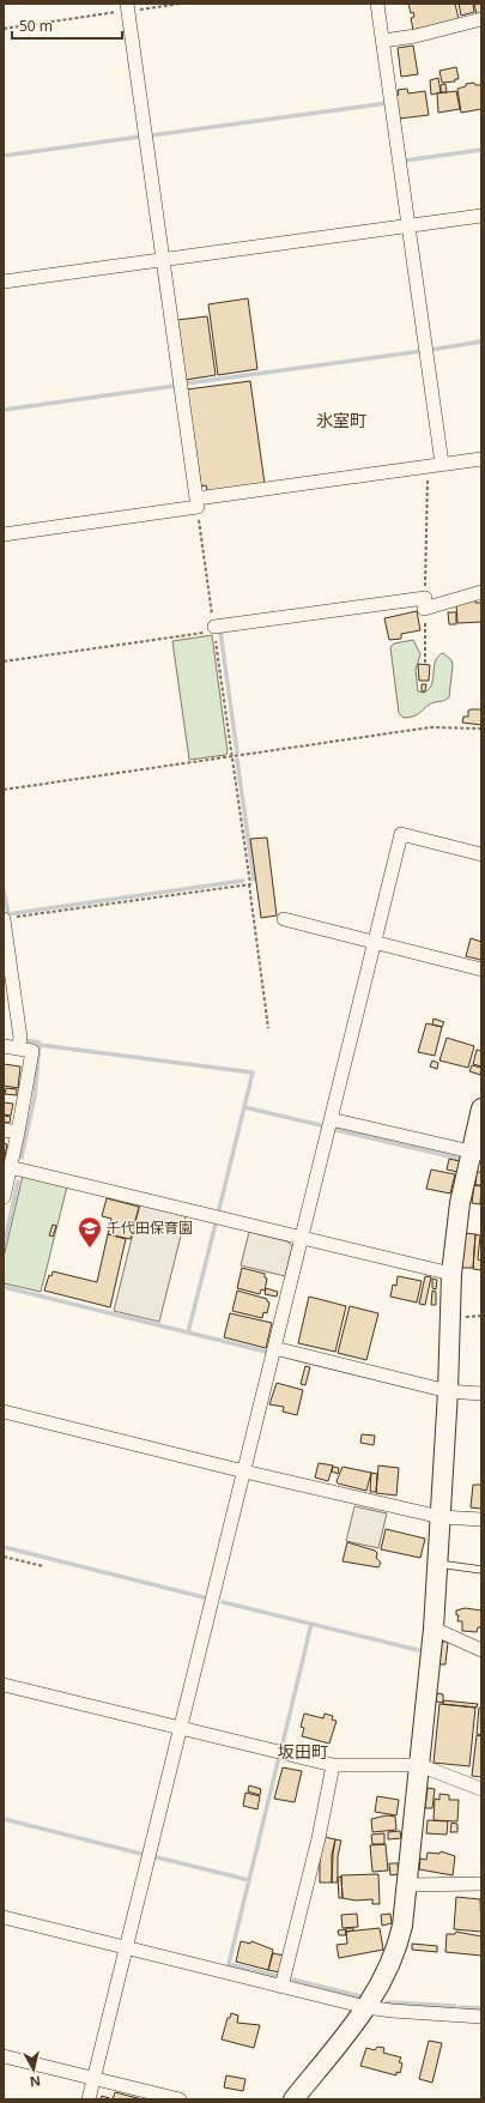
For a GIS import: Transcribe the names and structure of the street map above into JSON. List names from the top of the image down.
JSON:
{
  "districts": ["氷室町", "坂田町"],
  "places": {
    "school or university": ["千代田保育園"]
  },
  "scale_bar": "50 m",
  "north": "bottom"
}
